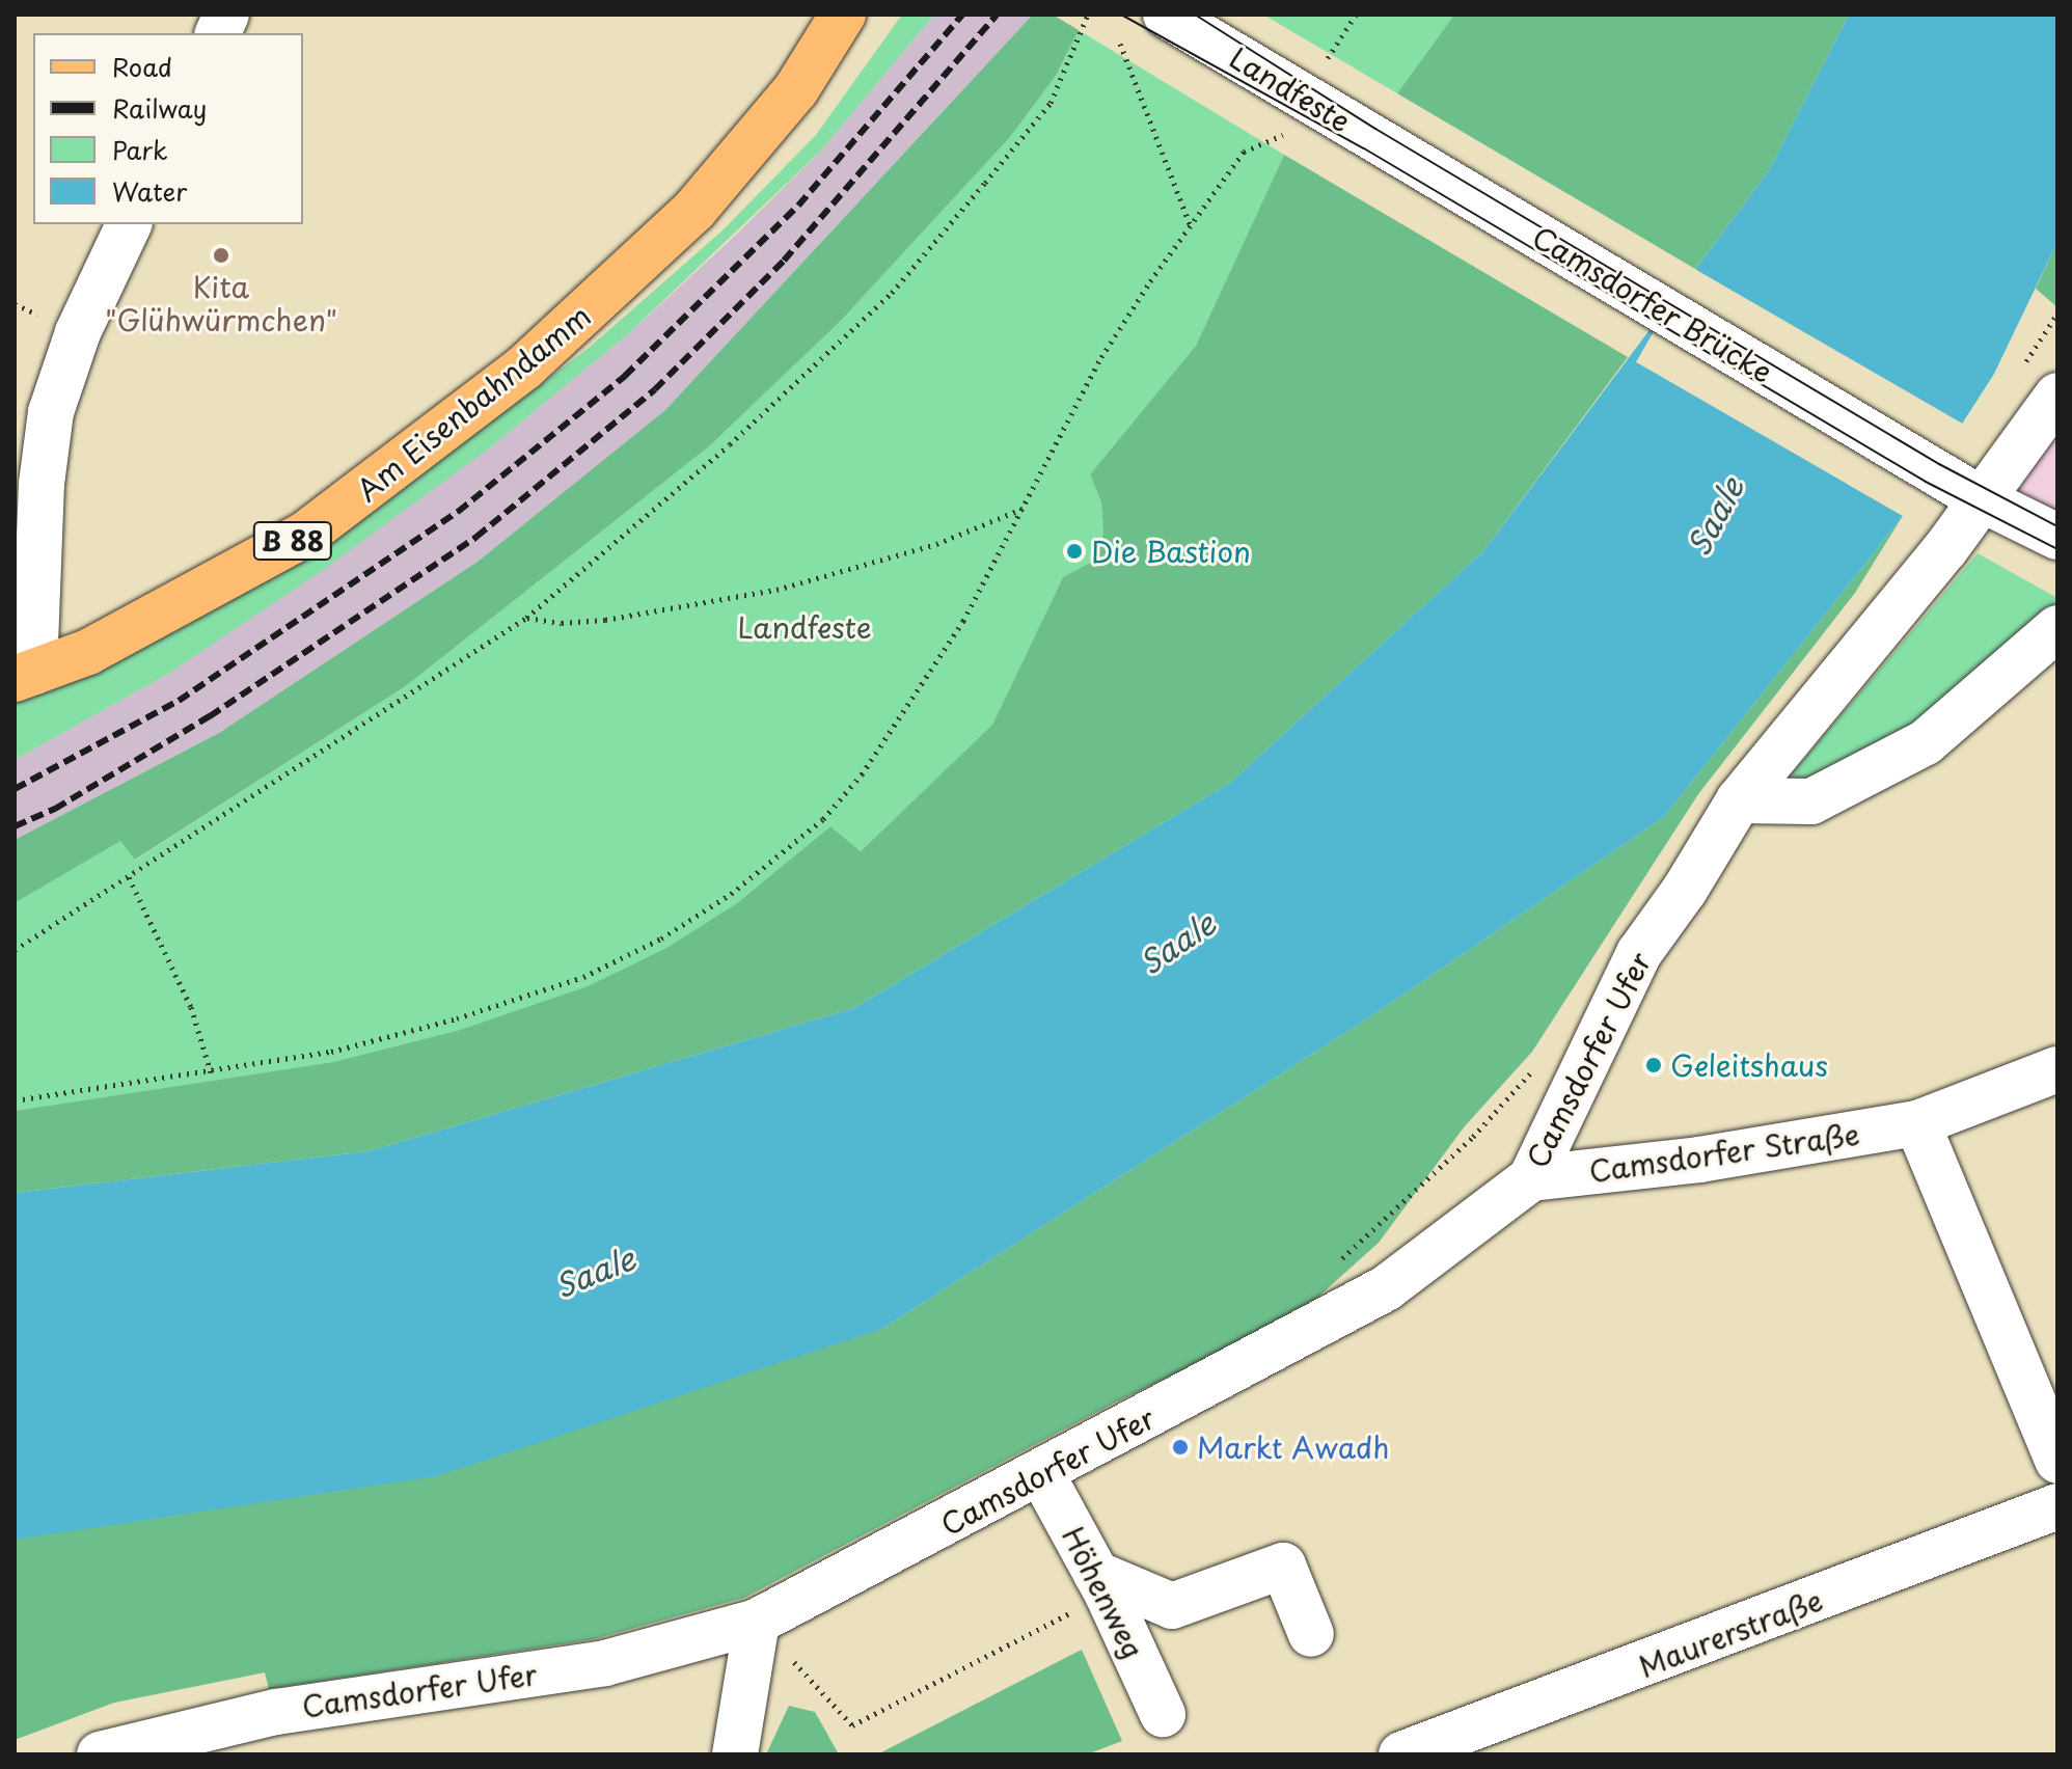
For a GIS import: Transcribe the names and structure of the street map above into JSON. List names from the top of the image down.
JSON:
{
  "streets": {
    "main road": ["Am Eisenbahndamm", "B 88"],
    "street": [
      "Landfeste",
      "Camsdorfer Brücke",
      "Camsdorfer Ufer",
      "Camsdorfer Straße",
      "Höhenweg",
      "Maurerstraße"
    ]
  },
  "crossings": [
    ["Landfeste", "Camsdorfer Brücke"],
    ["Camsdorfer Brücke", "Camsdorfer Ufer"],
    ["Camsdorfer Ufer", "Camsdorfer Straße"],
    ["Camsdorfer Ufer", "Höhenweg"]
  ],
  "water": ["Saale"],
  "parks": ["Landfeste"],
  "places": [
    "Kita \"Glühwürmchen\"",
    "Die Bastion",
    "Geleitshaus",
    "Markt Awadh"
  ],
  "legend": [
    "Road",
    "Railway",
    "Park",
    "Water"
  ]
}
